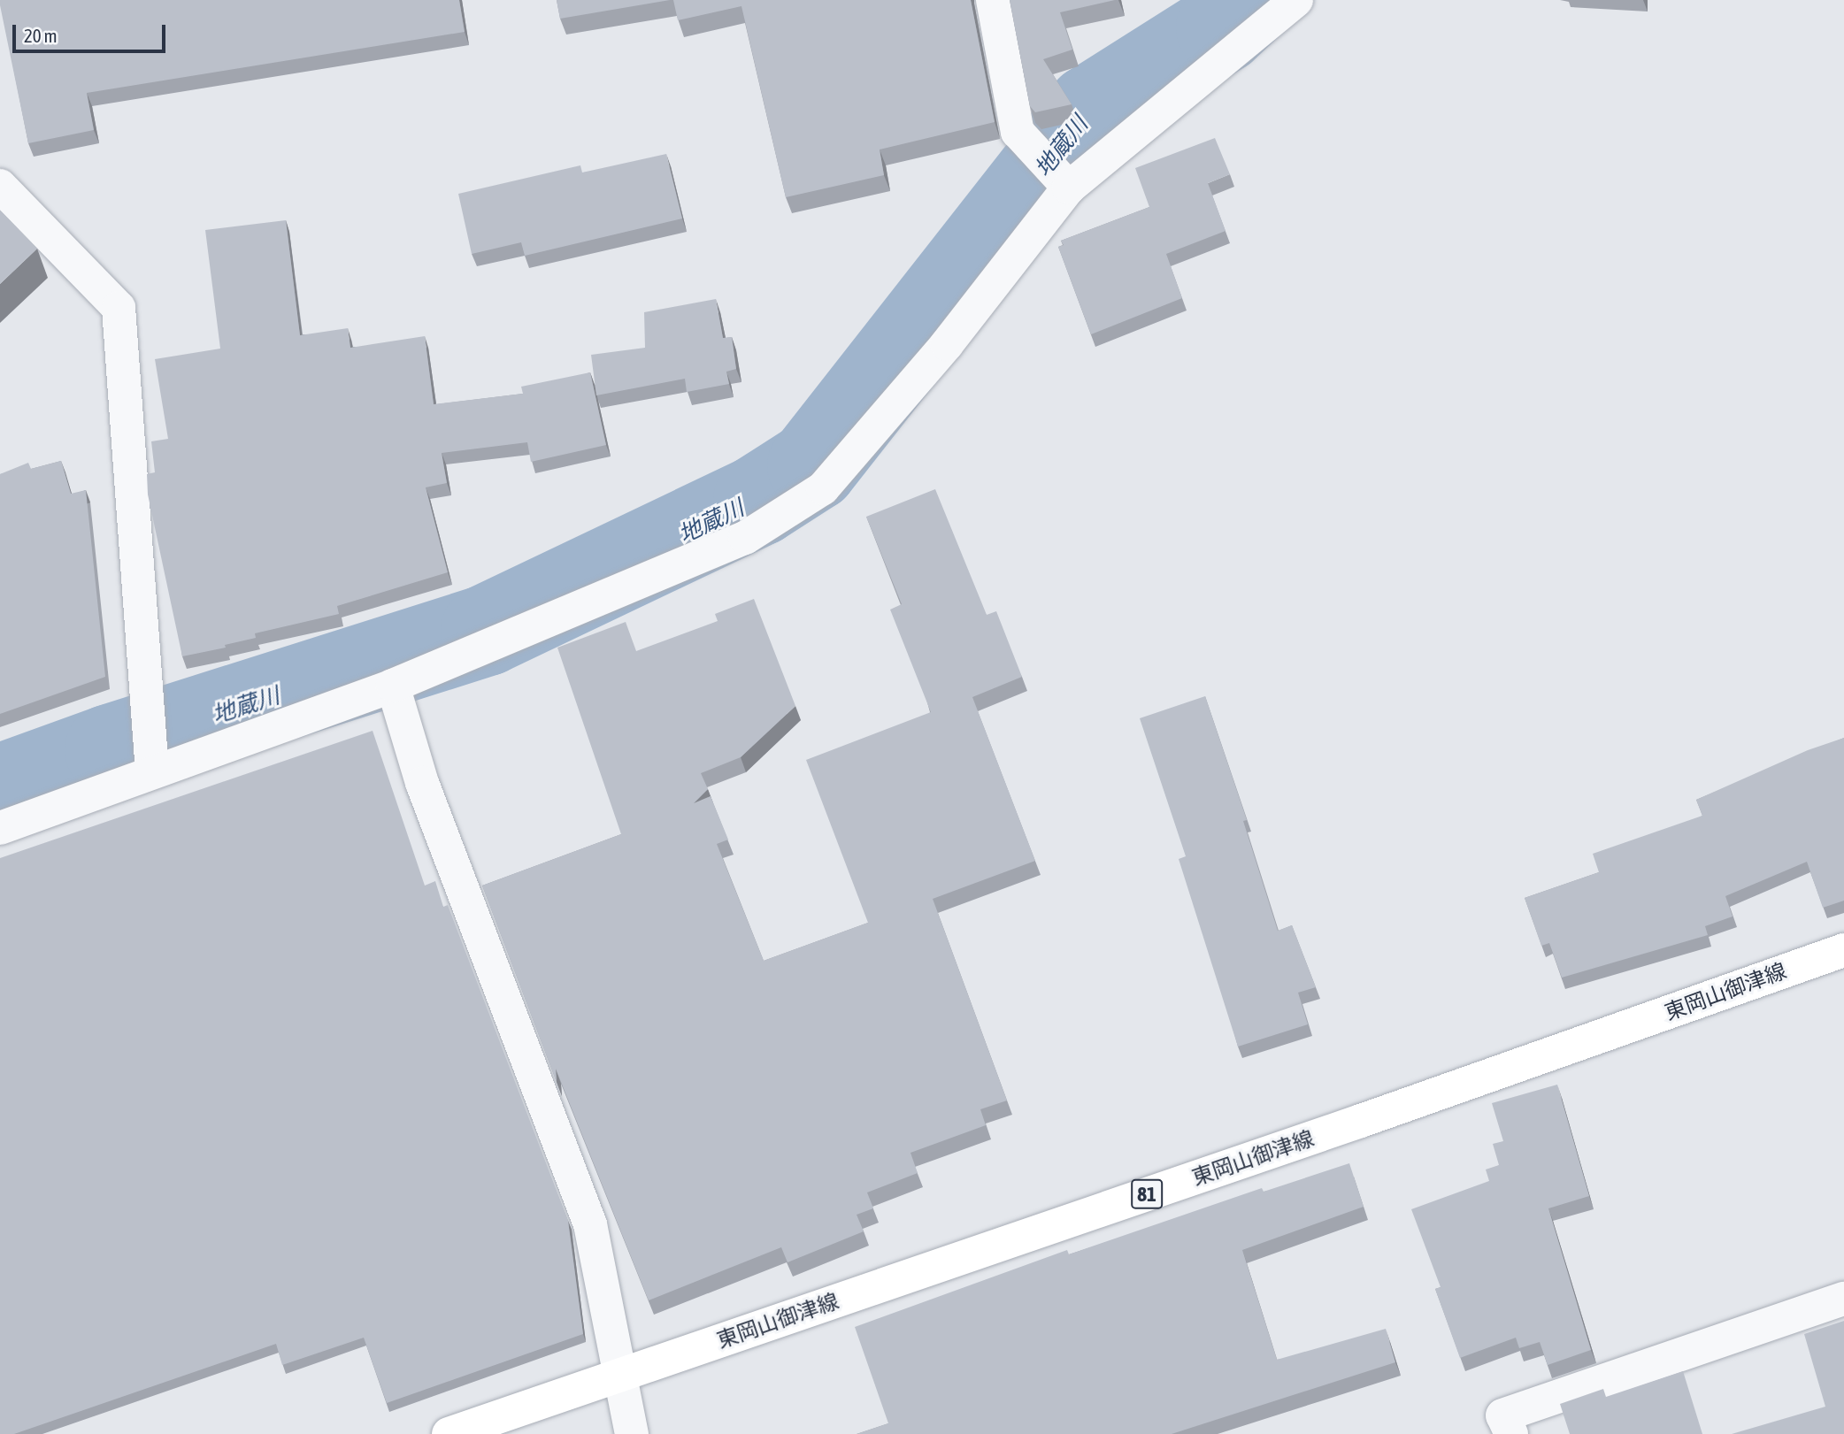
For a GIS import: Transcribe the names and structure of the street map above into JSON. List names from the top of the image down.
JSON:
{
  "streets": {
    "main road": ["東岡山御津線", "81"]
  },
  "water": ["地蔵川"],
  "scale_bar": "20 m"
}
